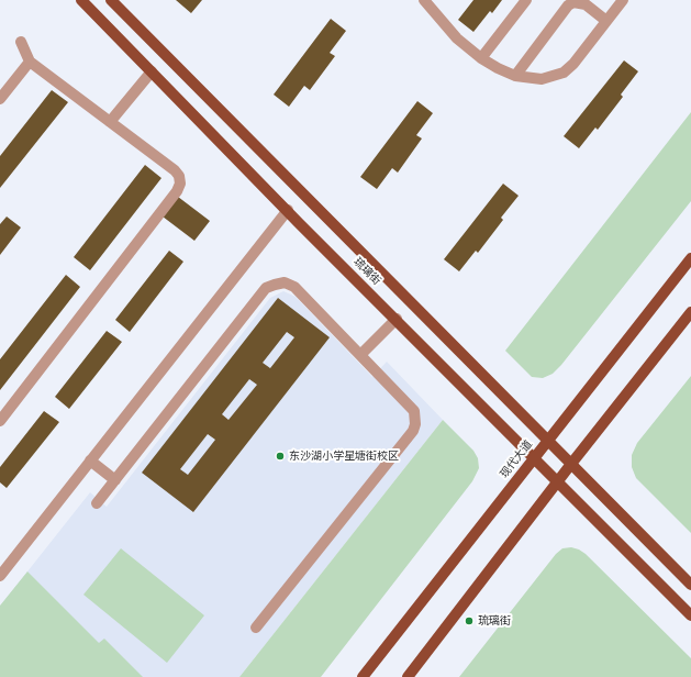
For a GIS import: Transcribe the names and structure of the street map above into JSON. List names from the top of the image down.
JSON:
{
  "streets": {
    "main road": ["琉璃街", "现代大道"]
  },
  "crossings": [
    ["琉璃街", "现代大道"]
  ],
  "places": ["东沙湖小学星塘街校区", "琉璃街"]
}
